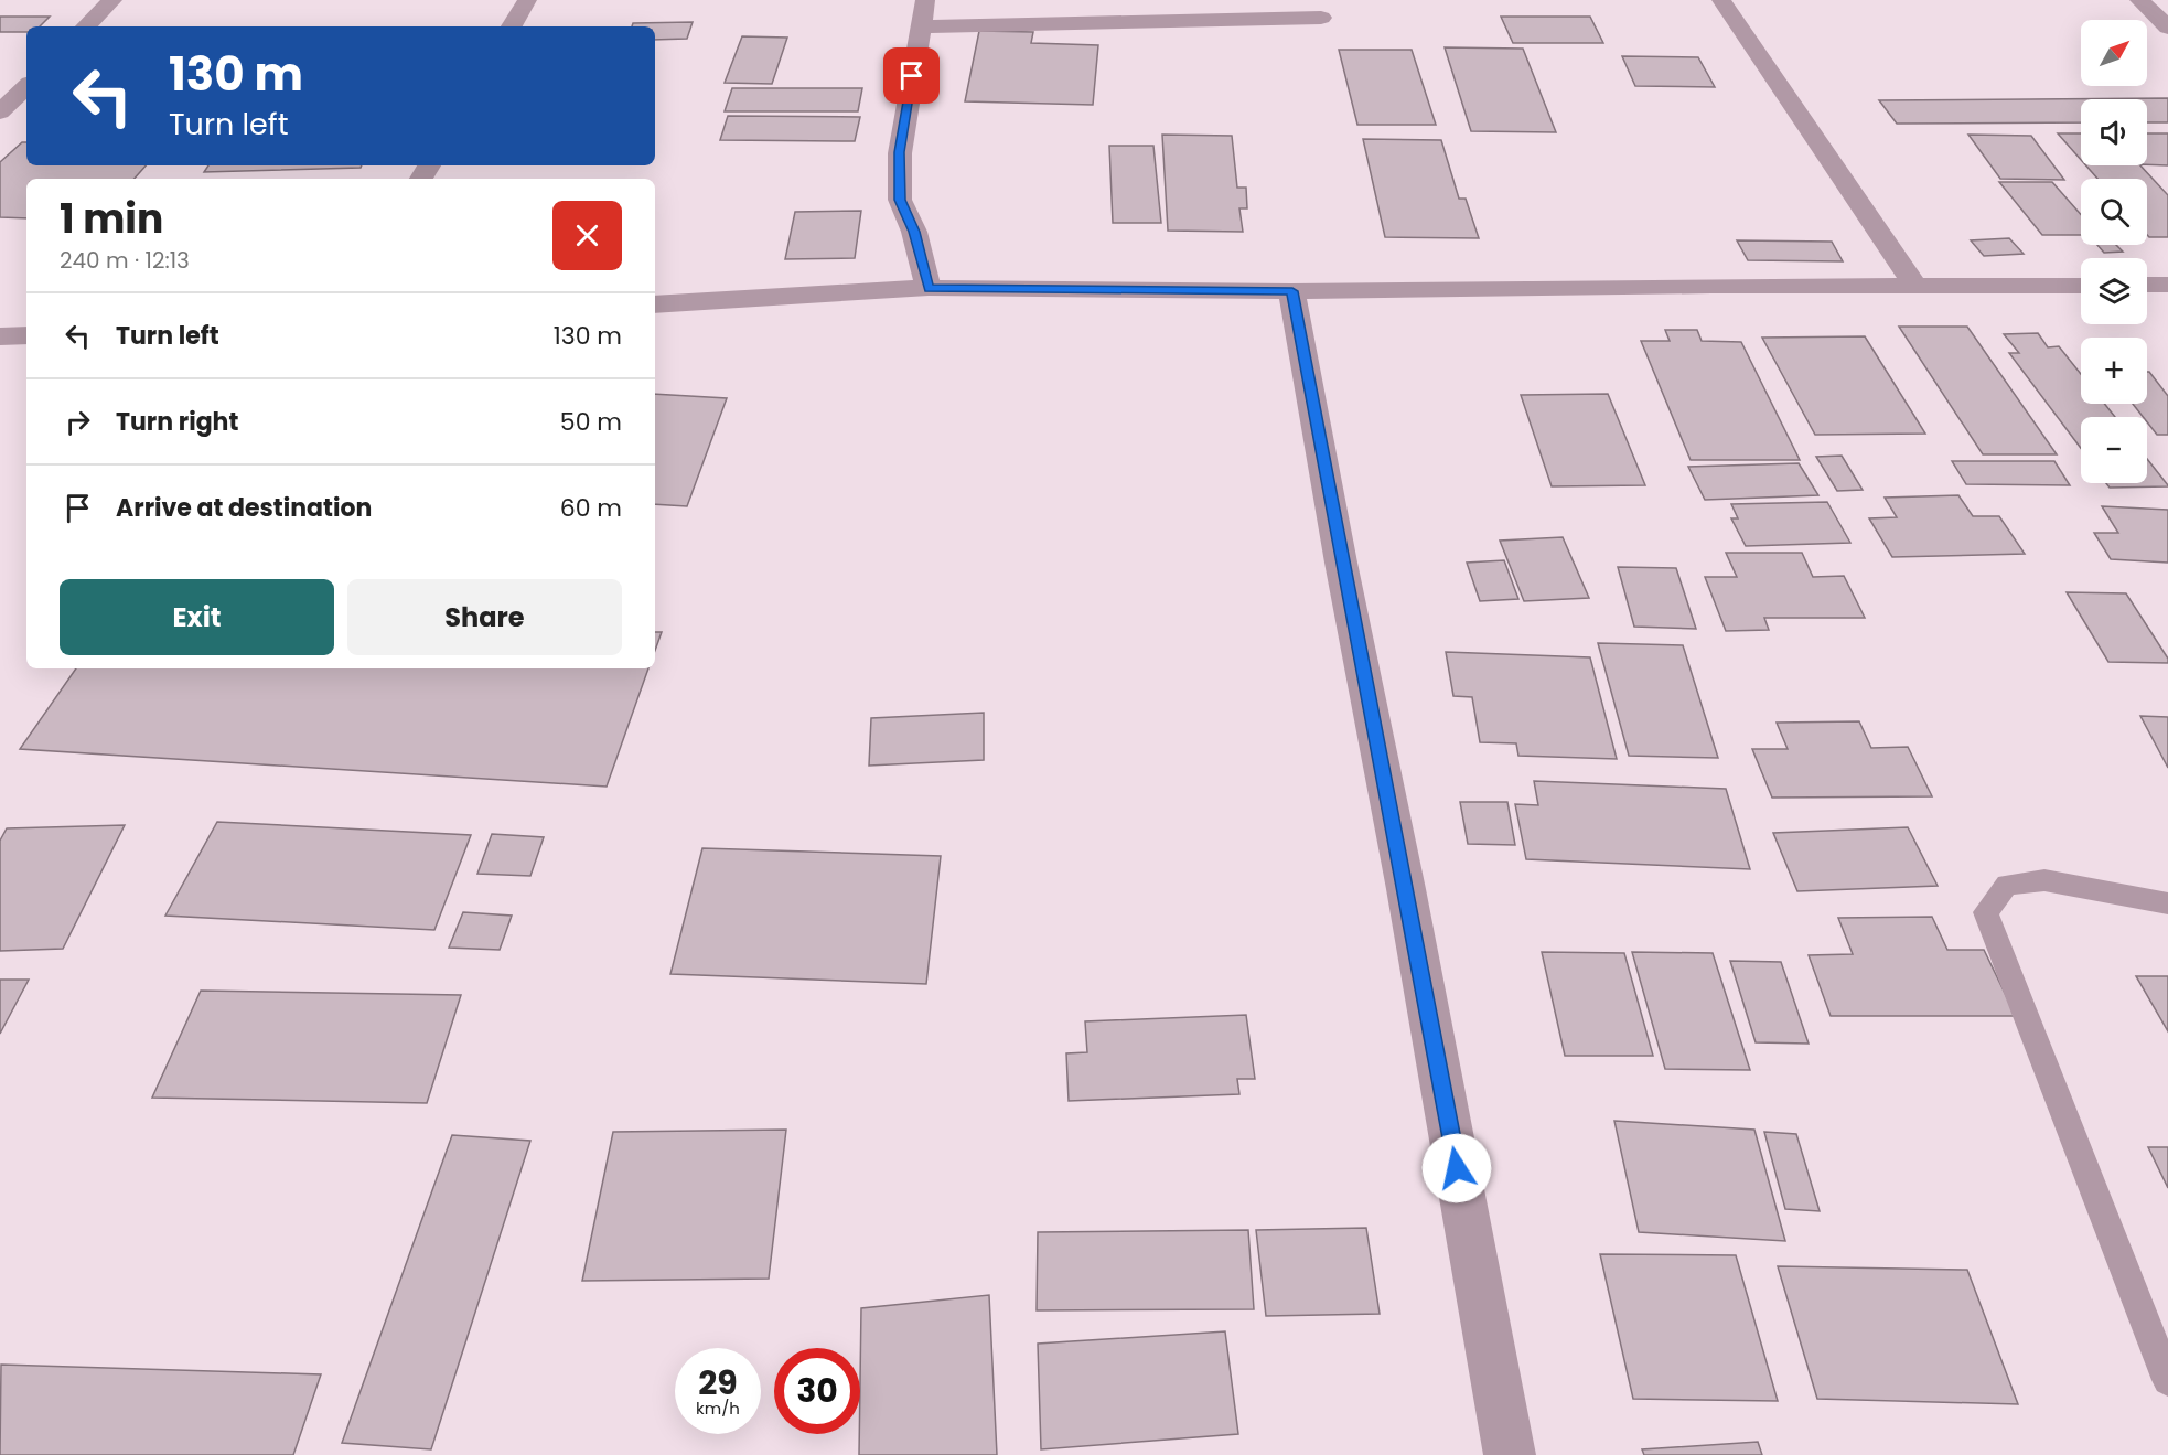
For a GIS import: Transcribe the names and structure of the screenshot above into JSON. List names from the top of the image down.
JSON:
{
  "north": "top right",
  "page": {
    "map_buttons": ["+", "−"],
    "turn": ["130 m", "Turn left"],
    "heading": ["1 min", "240 m · 12:13"],
    "list": [
      {
        "name": "Turn left",
        "value": "130 m"
      },
      {
        "name": "Turn right",
        "value": "50 m"
      },
      {
        "name": "Arrive at destination",
        "value": "60 m"
      }
    ],
    "buttons": ["Exit", "Share"],
    "speed": "29 km/h",
    "limit": "30"
  }
}
